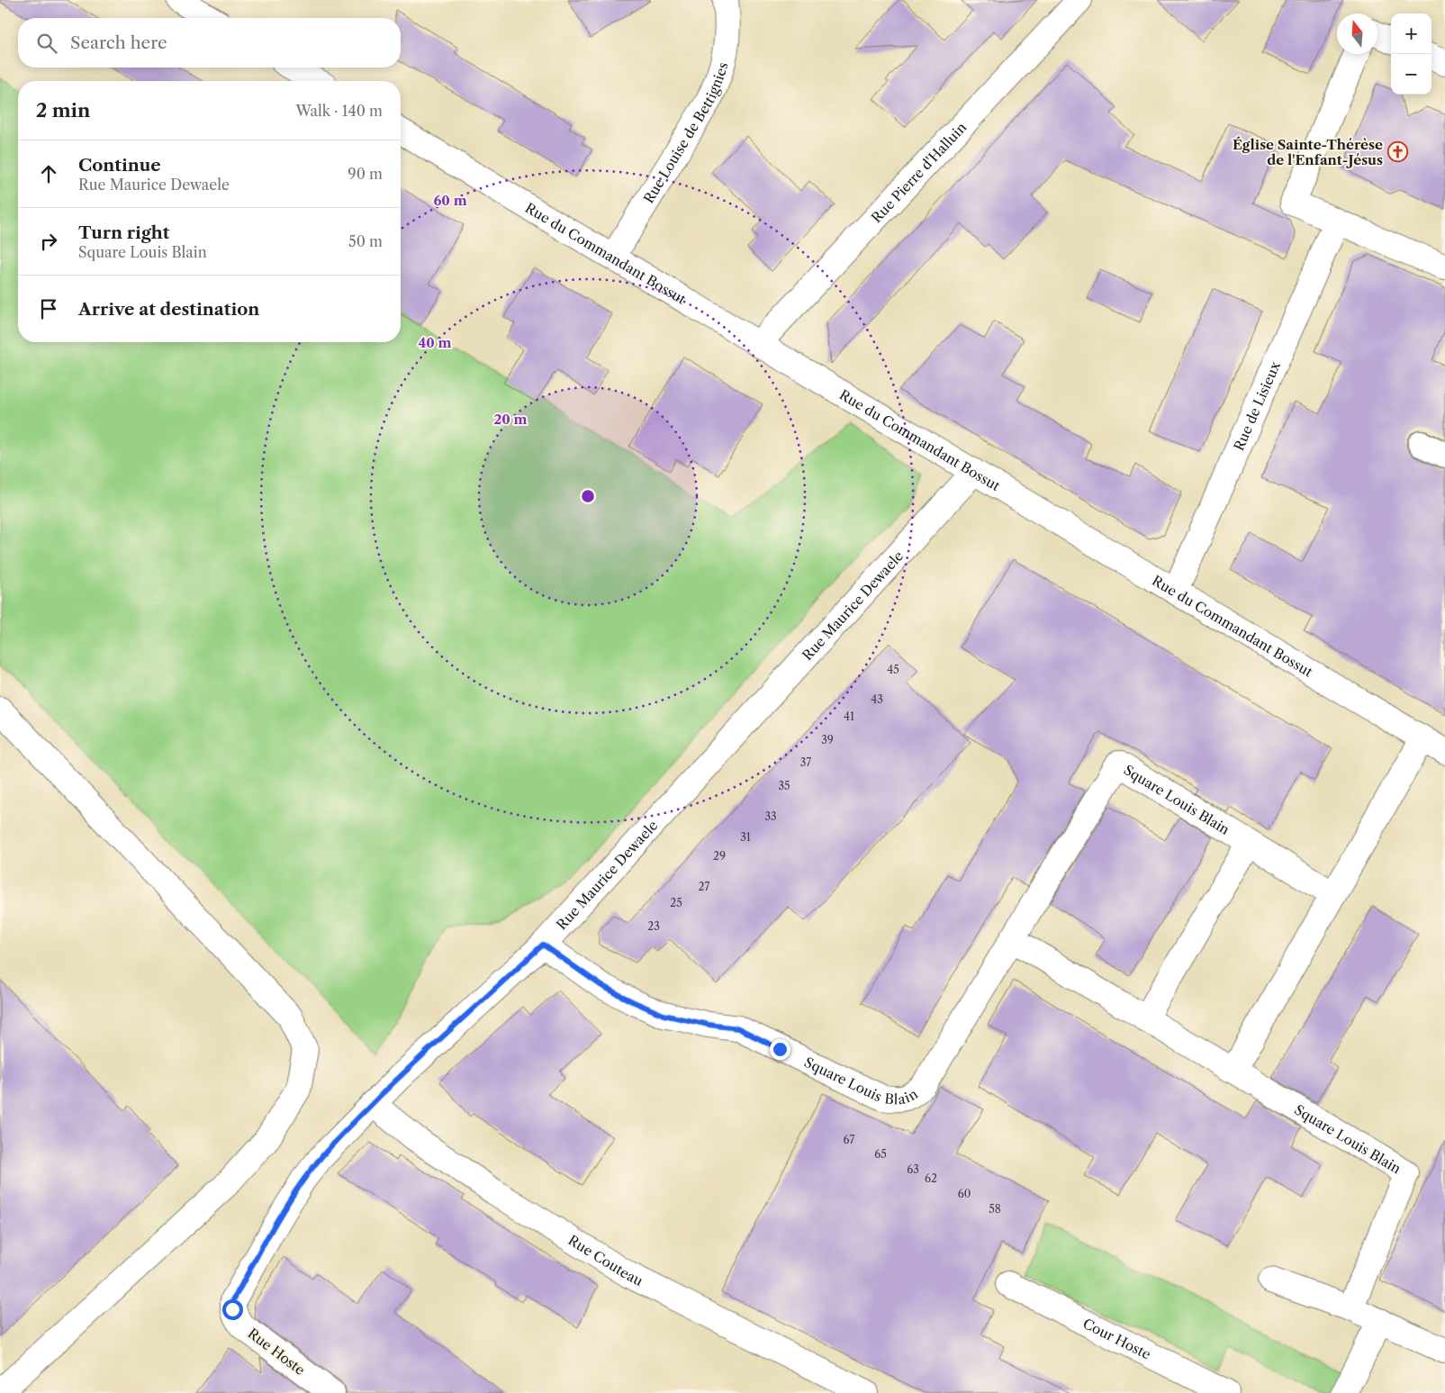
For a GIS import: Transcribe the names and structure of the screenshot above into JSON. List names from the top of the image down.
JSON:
{
  "streets": {
    "street": [
      "Rue Louise de Bettignies",
      "Rue Pierre d'Halluin",
      "Rue du Commandant Bossut",
      "Rue de Lisieux",
      "Rue Maurice Dewaele",
      "Square Louis Blain",
      "Rue Couteau",
      "Cour Hoste",
      "Rue Hoste"
    ]
  },
  "crossings": [
    ["Rue Louise de Bettignies", "Rue du Commandant Bossut"],
    ["Rue Pierre d'Halluin", "Rue du Commandant Bossut"],
    ["Rue du Commandant Bossut", "Rue de Lisieux"],
    ["Rue du Commandant Bossut", "Rue Maurice Dewaele"],
    ["Rue Maurice Dewaele", "Square Louis Blain"],
    ["Rue Maurice Dewaele", "Rue Couteau"],
    ["Rue Maurice Dewaele", "Rue Hoste"]
  ],
  "places": {
    "church": ["Église Sainte-Thérèse de l'Enfant-Jésus"]
  },
  "house_numbers": [
    "45",
    "43",
    "41",
    "39",
    "37",
    "35",
    "33",
    "31",
    "29",
    "27",
    "25",
    "23",
    "67",
    "65",
    "63",
    "62",
    "60",
    "58"
  ],
  "north": "top",
  "page": {
    "map_buttons": ["+", "−"],
    "search": "Search here",
    "heading": ["2 min", "Walk · 140 m"],
    "list": [
      ["Continue", "Rue Maurice Dewaele", "90 m"],
      ["Turn right", "Square Louis Blain", "50 m"],
      "Arrive at destination"
    ]
  },
  "rings": ["60 m", "40 m", "20 m"]
}
